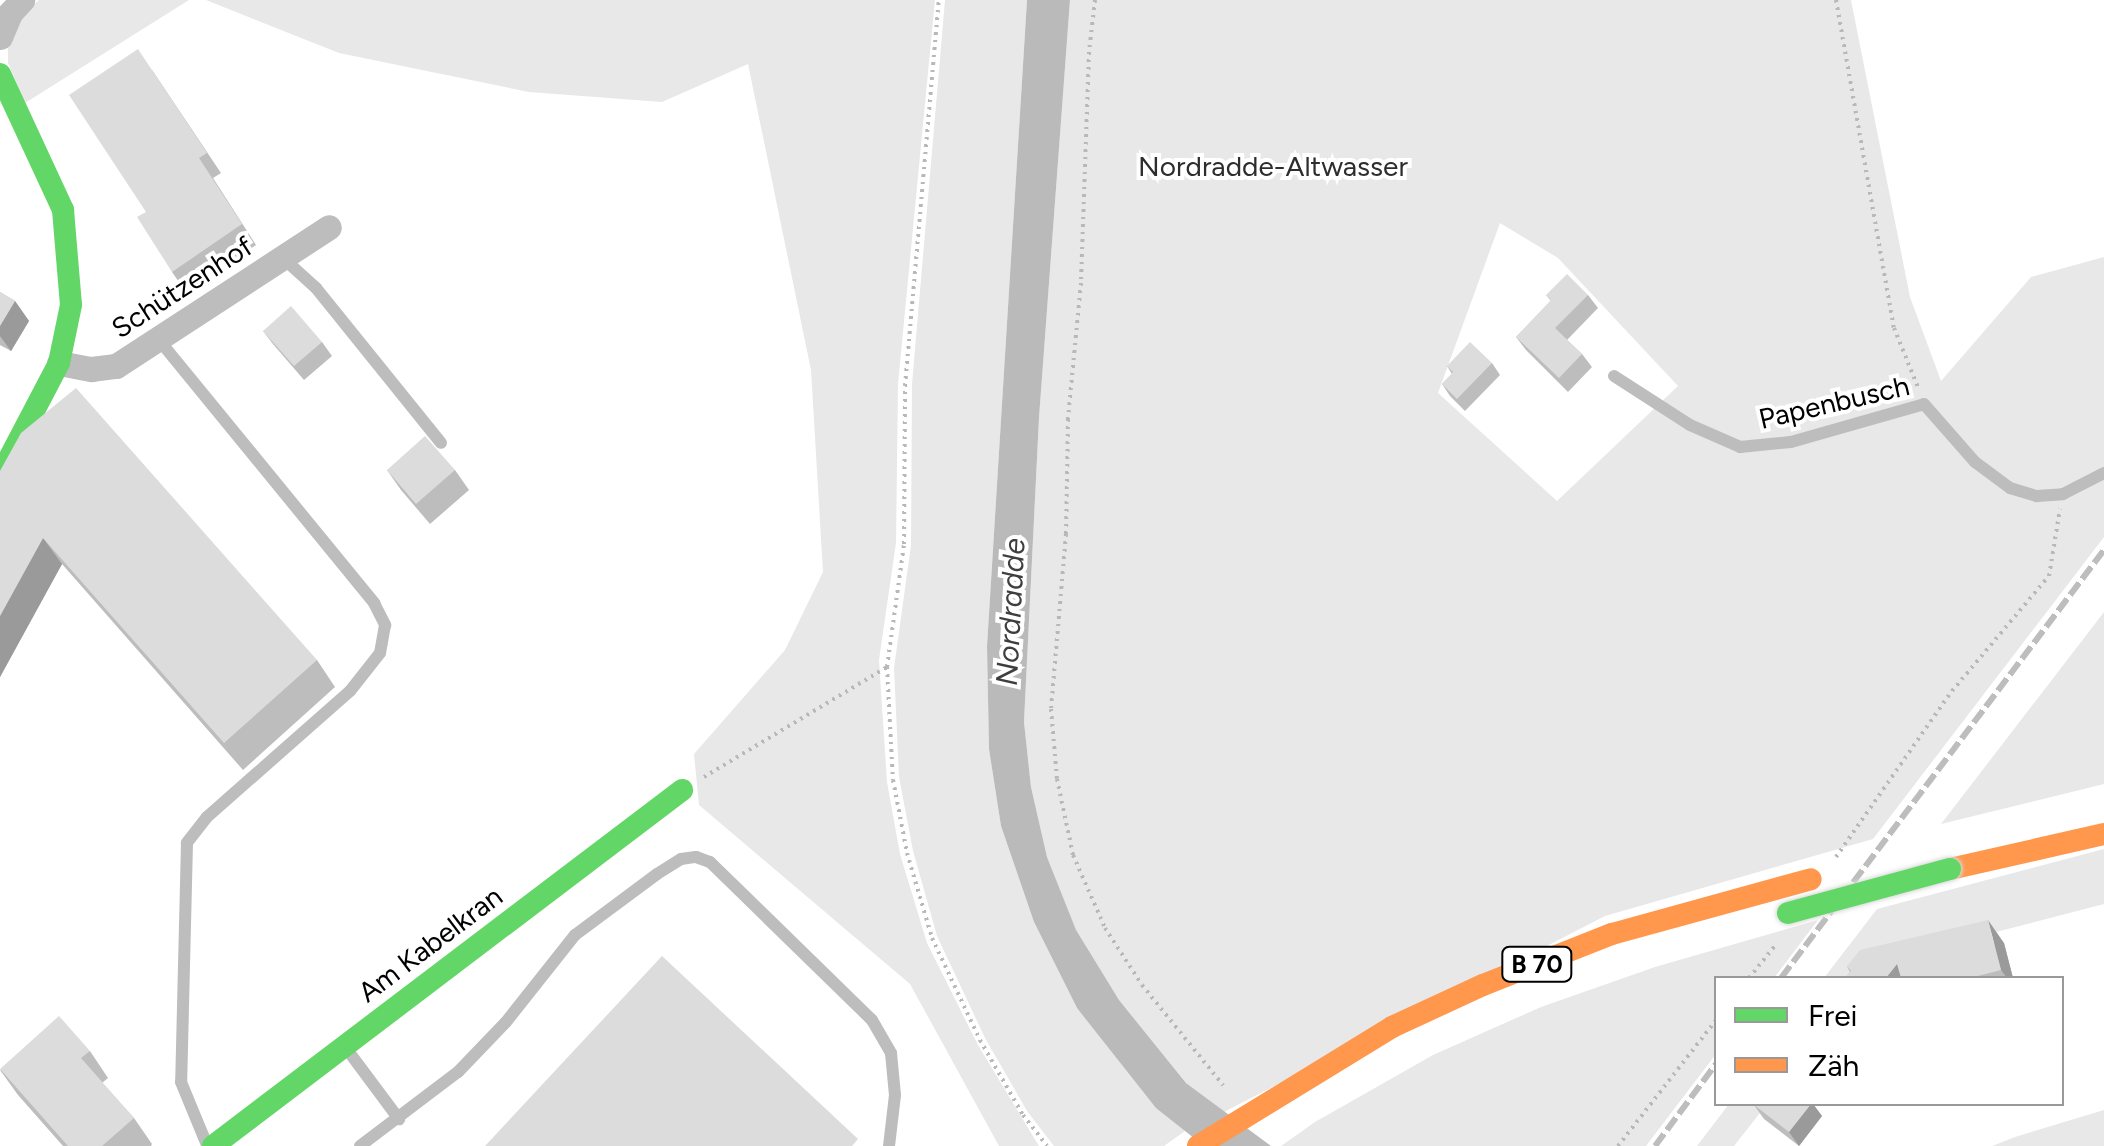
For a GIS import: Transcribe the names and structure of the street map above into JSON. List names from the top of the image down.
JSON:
{
  "streets": {
    "main road": ["Schützenhof", "Am Kabelkran", "B 70"],
    "lane": ["Papenbusch"]
  },
  "water": ["Nordradde"],
  "parks": ["Nordradde-Altwasser"],
  "legend": ["Frei", "Zäh"]
}
